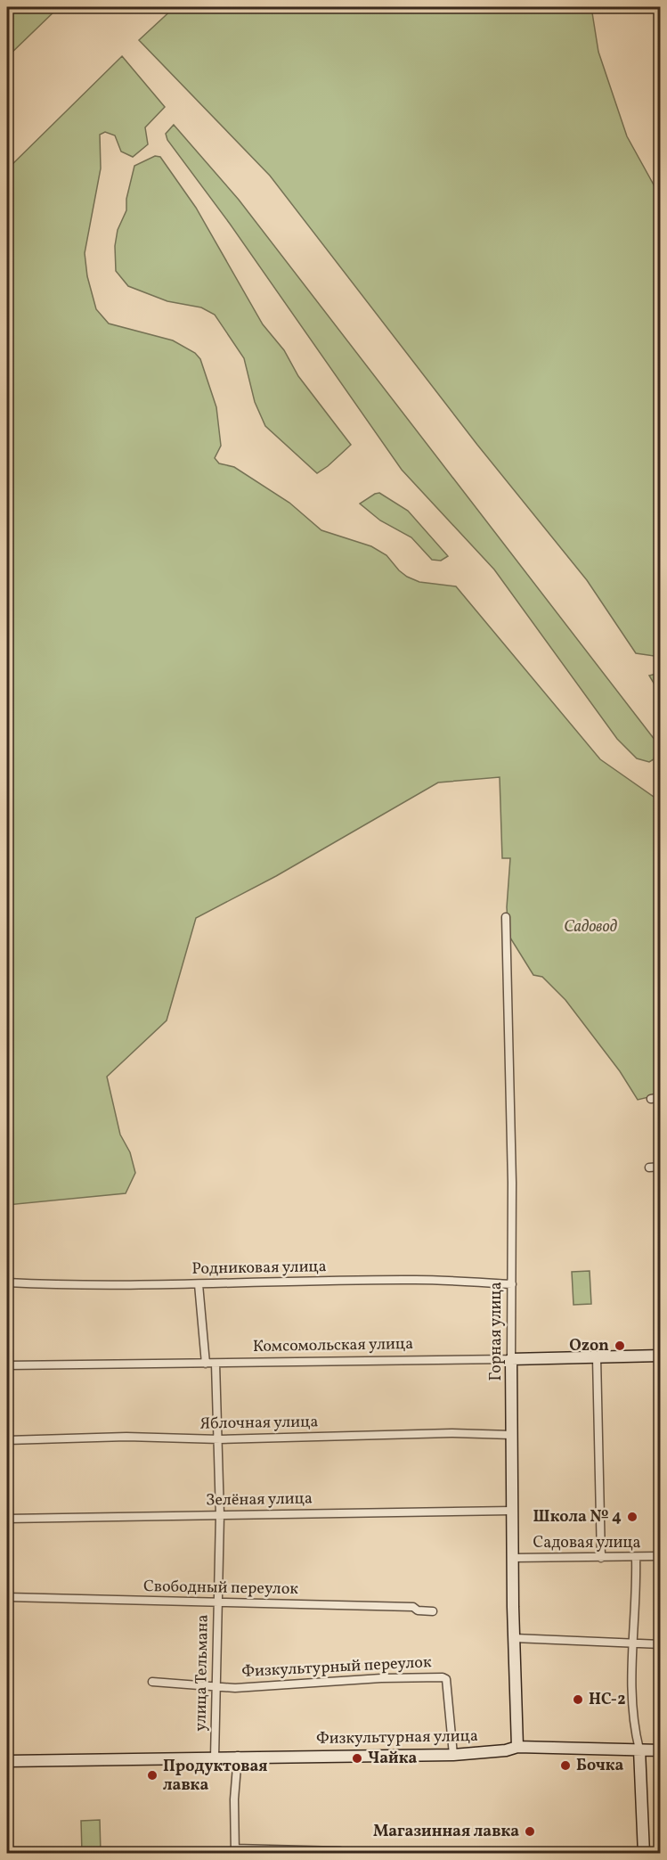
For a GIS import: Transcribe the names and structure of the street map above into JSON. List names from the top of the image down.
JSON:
{
  "streets": {
    "street": [
      "Родниковая улица",
      "Горная улица",
      "Комсомольская улица",
      "Яблочная улица",
      "Зелёная улица",
      "Садовая улица",
      "Свободный переулок",
      "Физкультурный переулок",
      "улица Тельмана",
      "Физкультурная улица"
    ]
  },
  "crossings": [
    ["Родниковая улица", "Горная улица"],
    ["Горная улица", "Комсомольская улица"],
    ["Горная улица", "Яблочная улица"],
    ["Горная улица", "Зелёная улица"],
    ["Горная улица", "Садовая улица"],
    ["Горная улица", "Физкультурная улица"],
    ["Комсомольская улица", "улица Тельмана"],
    ["Яблочная улица", "улица Тельмана"],
    ["Зелёная улица", "улица Тельмана"],
    ["Свободный переулок", "улица Тельмана"],
    ["Физкультурный переулок", "улица Тельмана"],
    ["Физкультурный переулок", "Физкультурная улица"],
    ["улица Тельмана", "Физкультурная улица"]
  ],
  "parks": ["Садовод"],
  "places": [
    "Ozon",
    "Школа № 4",
    "НС-2",
    "Чайка",
    "Бочка",
    "Продуктовая лавка",
    "Магазинная лавка"
  ]
}
